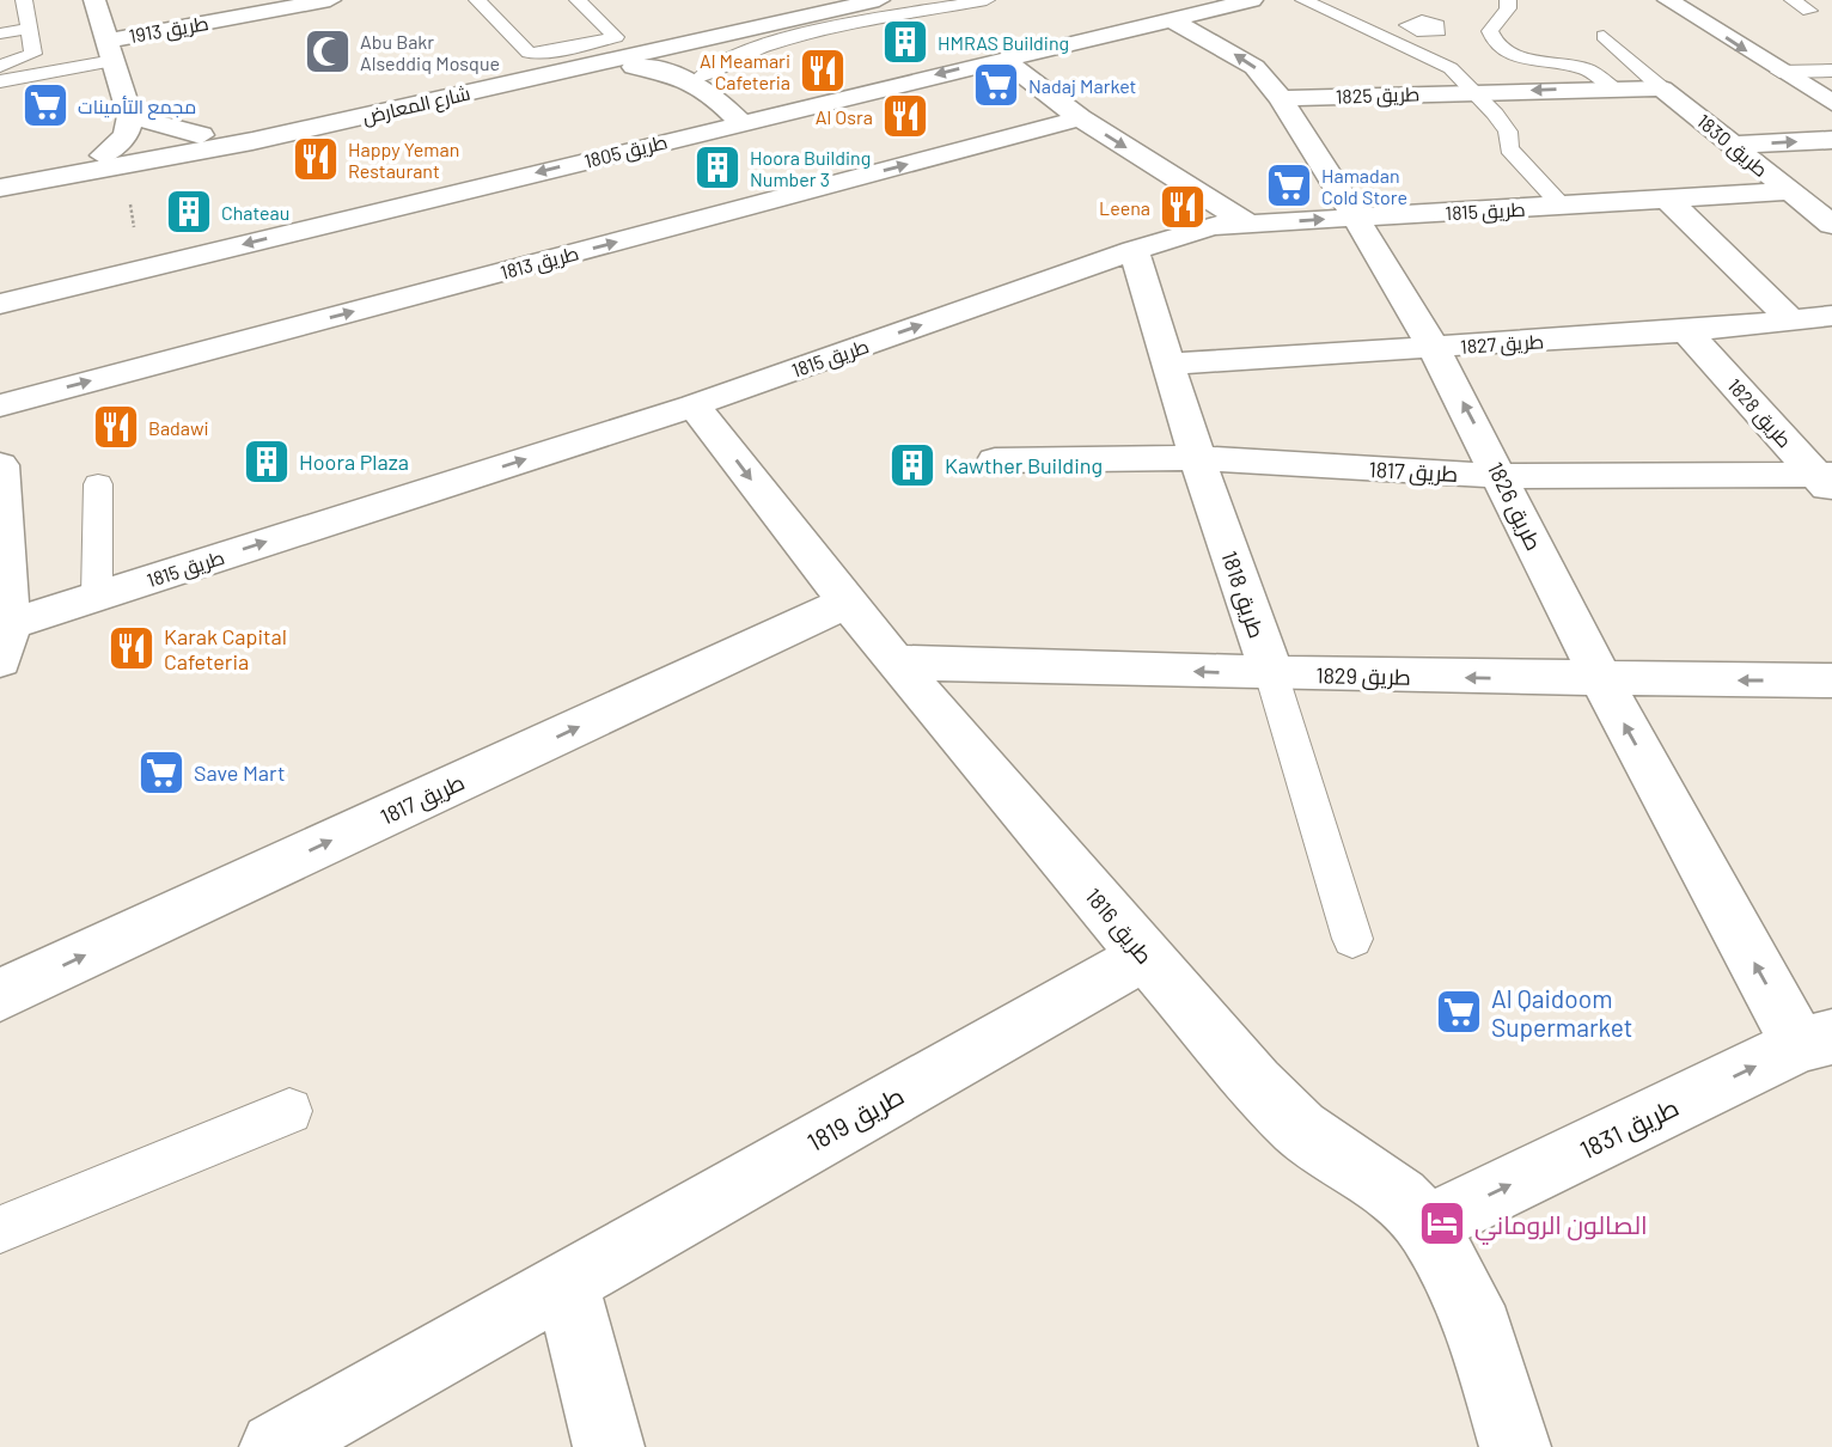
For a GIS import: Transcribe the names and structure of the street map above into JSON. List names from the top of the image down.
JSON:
{
  "streets": {
    "street": [
      "طريق 1913",
      "طريق 1825",
      "شارع المعارض",
      "طريق 1830",
      "طريق 1805",
      "طريق 1815",
      "طريق 1813",
      "طريق 1827",
      "طريق 1828",
      "طريق 1817",
      "طريق 1826",
      "طريق 1818",
      "طريق 1829",
      "طريق 1816",
      "طريق 1819",
      "طريق 1831"
    ]
  },
  "crossings": [
    ["طريق 1825", "طريق 1826"],
    ["طريق 1830", "طريق 1815"],
    ["طريق 1805", "طريق 1826"],
    ["طريق 1815", "طريق 1826"],
    ["طريق 1815", "طريق 1818"],
    ["طريق 1815", "طريق 1816"],
    ["طريق 1827", "طريق 1828"],
    ["طريق 1827", "طريق 1826"],
    ["طريق 1827", "طريق 1818"],
    ["طريق 1828", "طريق 1817"],
    ["طريق 1817", "طريق 1826"],
    ["طريق 1817", "طريق 1818"],
    ["طريق 1817", "طريق 1816"],
    ["طريق 1826", "طريق 1829"],
    ["طريق 1826", "طريق 1831"],
    ["طريق 1818", "طريق 1829"],
    ["طريق 1829", "طريق 1816"],
    ["طريق 1816", "طريق 1819"],
    ["طريق 1816", "طريق 1831"]
  ],
  "one_way": [
    "طريق 1825",
    "طريق 1817",
    "طريق 1829",
    "طريق 1831"
  ],
  "places": {
    "building": [
      "HMRAS Building",
      "Hoora Building Number 3",
      "Chateau",
      "Hoora Plaza",
      "Kawther Building"
    ],
    "mosque": ["Abu Bakr Alseddiq Mosque"],
    "restaurant": [
      "Al Meamari Cafeteria",
      "Al Osra",
      "Happy Yeman Restaurant",
      "Leena",
      "Badawi",
      "Karak Capital Cafeteria"
    ],
    "supermarket": [
      "Nadaj Market",
      "مجمع التأمينات",
      "Hamadan Cold Store",
      "Save Mart",
      "Al Qaidoom Supermarket"
    ],
    "hotel": ["الصالون الروماني"]
  }
}
